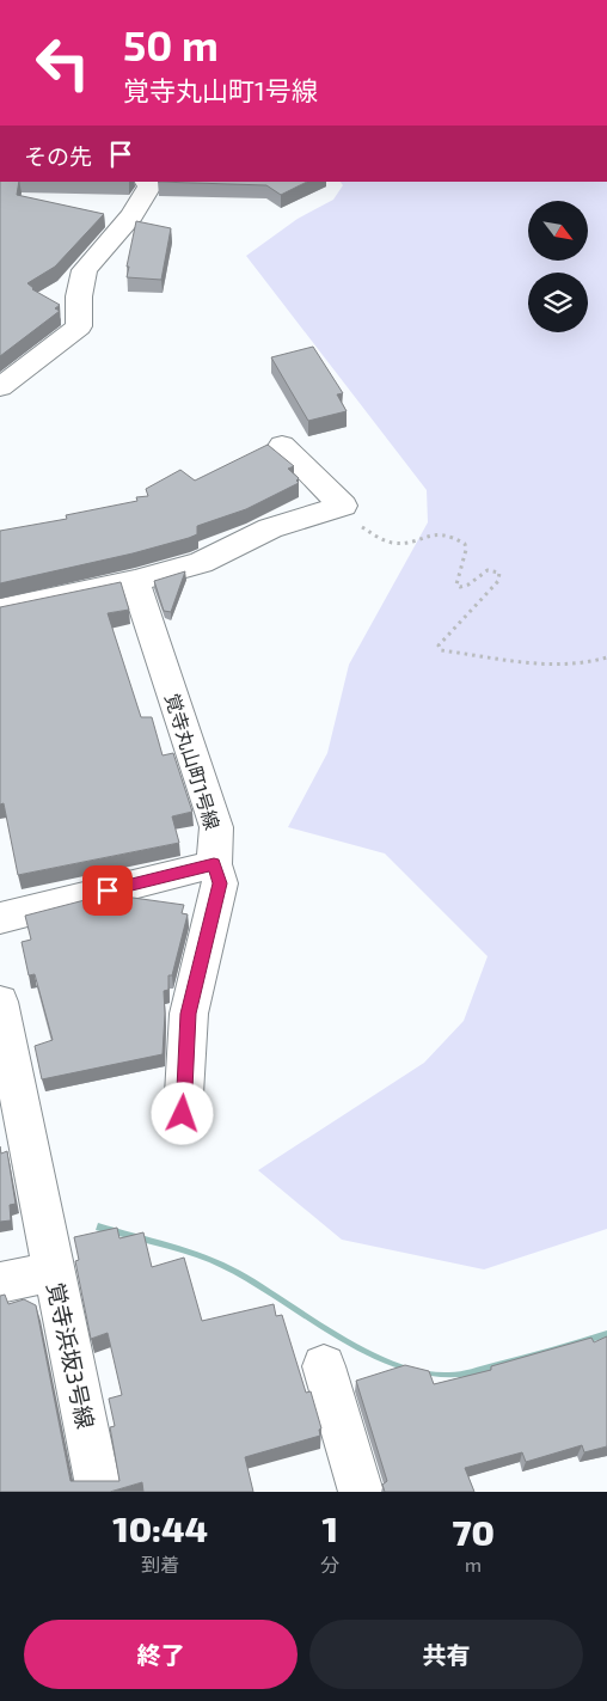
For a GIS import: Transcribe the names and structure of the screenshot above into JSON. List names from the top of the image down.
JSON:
{
  "streets": {
    "street": ["覚寺丸山町1号線", "覚寺浜坂3号線"]
  },
  "north": "bottom right",
  "page": {
    "turn": ["50 m", "覚寺丸山町1号線"],
    "then": "その先",
    "eta": [
      "10:44",
      "到着",
      "1",
      "分",
      "70",
      "m"
    ],
    "buttons": ["終了", "共有"]
  }
}
